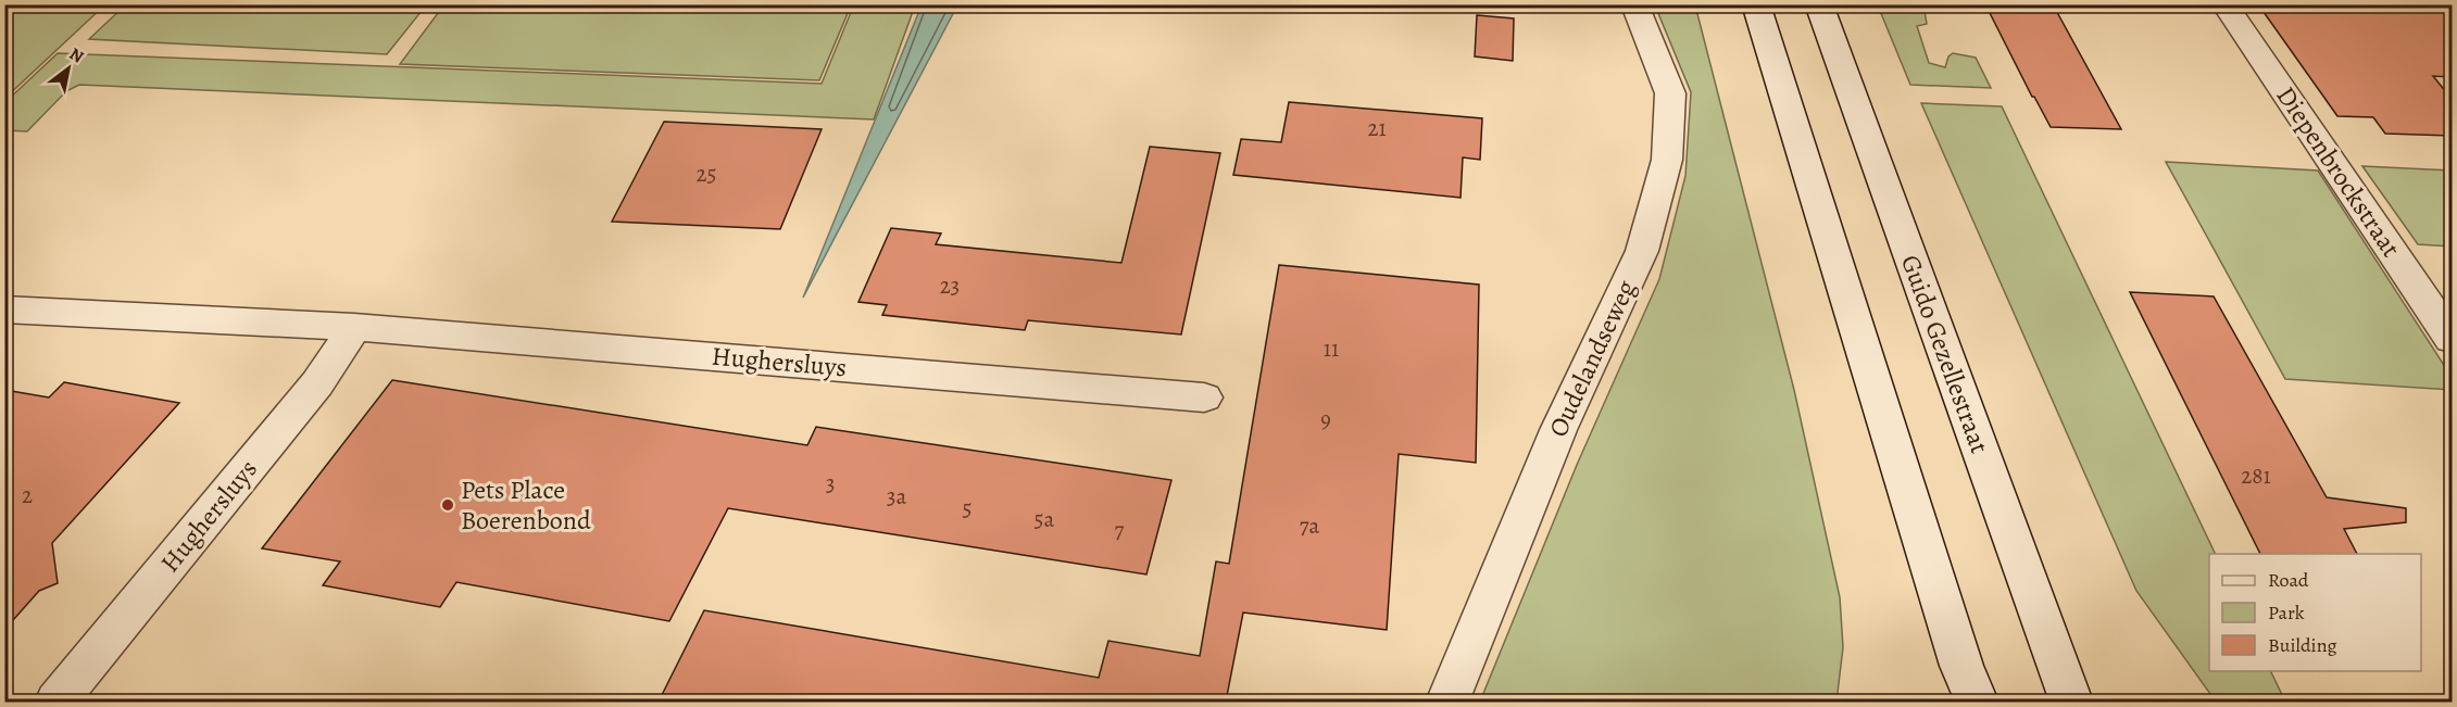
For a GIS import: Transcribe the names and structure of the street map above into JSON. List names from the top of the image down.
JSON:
{
  "streets": {
    "street": [
      "Diepenbrockstraat",
      "Guido Gezellestraat",
      "Oudelandseweg",
      "Hughersluys"
    ]
  },
  "places": ["Pets Place Boerenbond"],
  "house_numbers": [
    "21",
    "25",
    "23",
    "11",
    "9",
    "281",
    "3",
    "2",
    "3a",
    "5",
    "5a",
    "7a",
    "7"
  ],
  "legend": ["Road", "Park", "Building"],
  "north": "top right"
}
